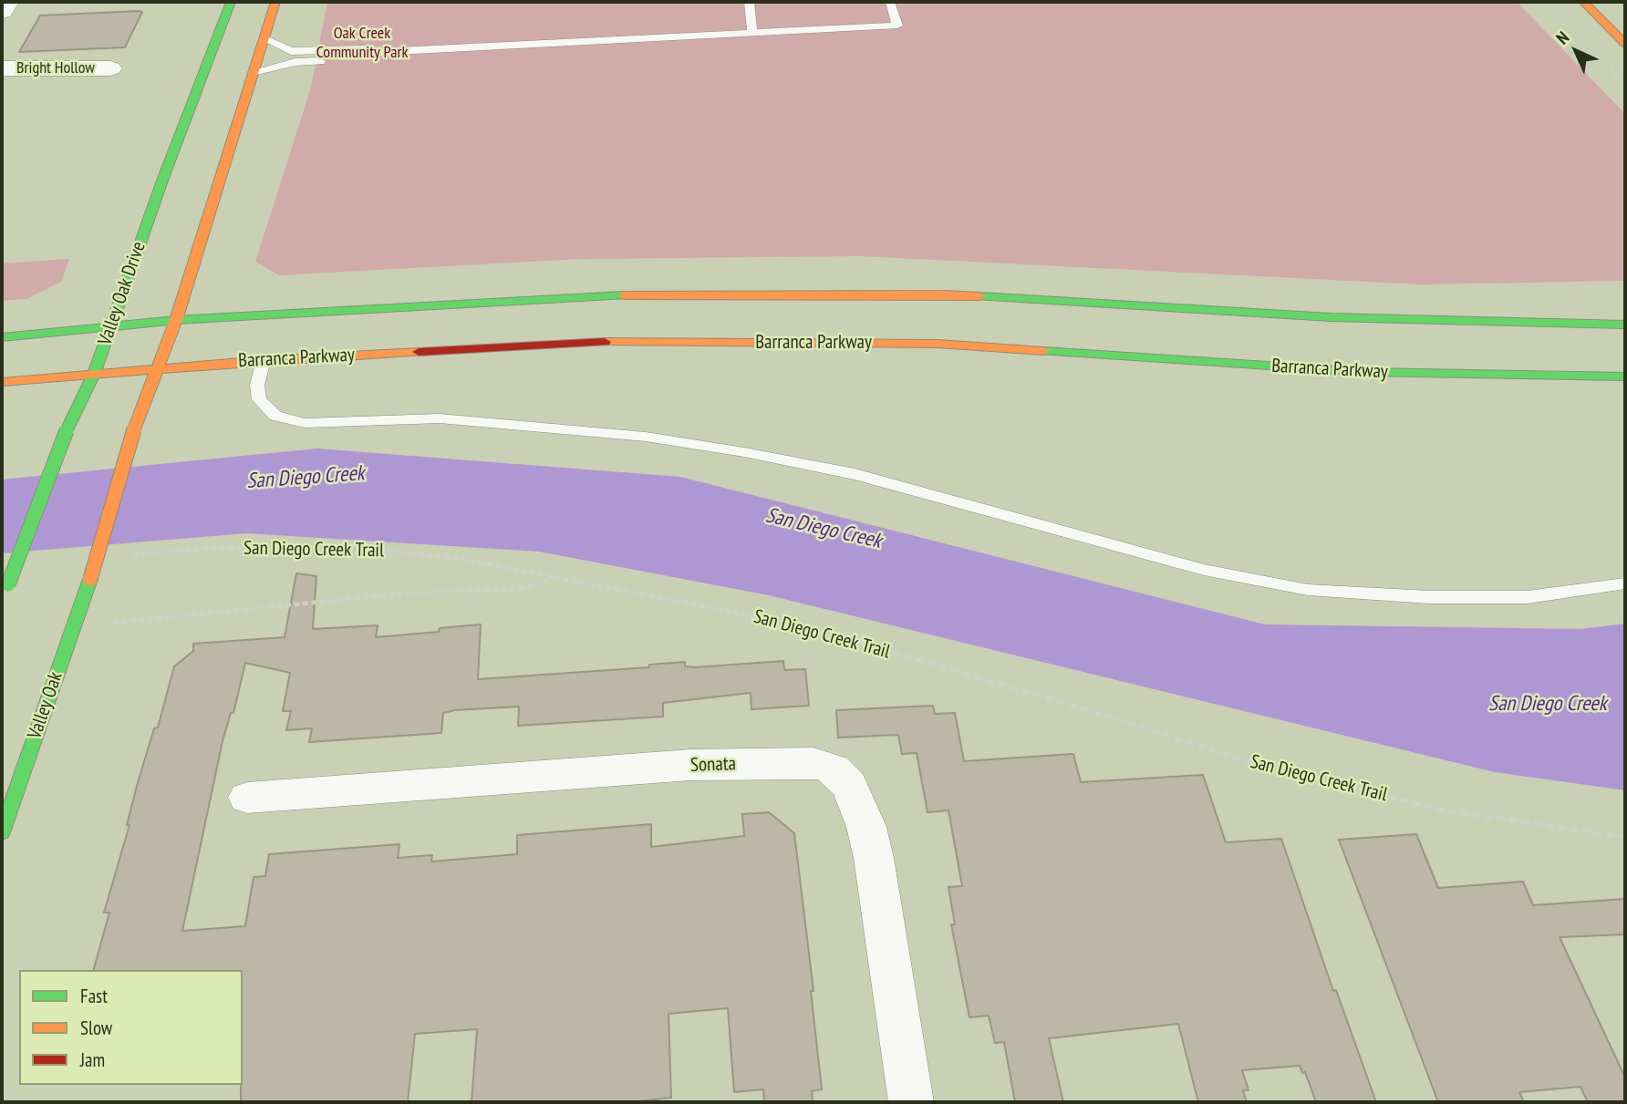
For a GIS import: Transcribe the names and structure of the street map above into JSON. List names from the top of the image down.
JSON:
{
  "streets": {
    "main road": ["Valley Oak Drive", "Barranca Parkway", "Valley Oak"],
    "street": ["Bright Hollow", "Sonata"],
    "path": ["San Diego Creek Trail"]
  },
  "crossings": [
    ["Valley Oak Drive", "Barranca Parkway"],
    ["Barranca Parkway", "Valley Oak"]
  ],
  "water": ["San Diego Creek"],
  "parks": ["Oak Creek Community Park"],
  "legend": ["Fast", "Slow", "Jam"],
  "north": "top left"
}
